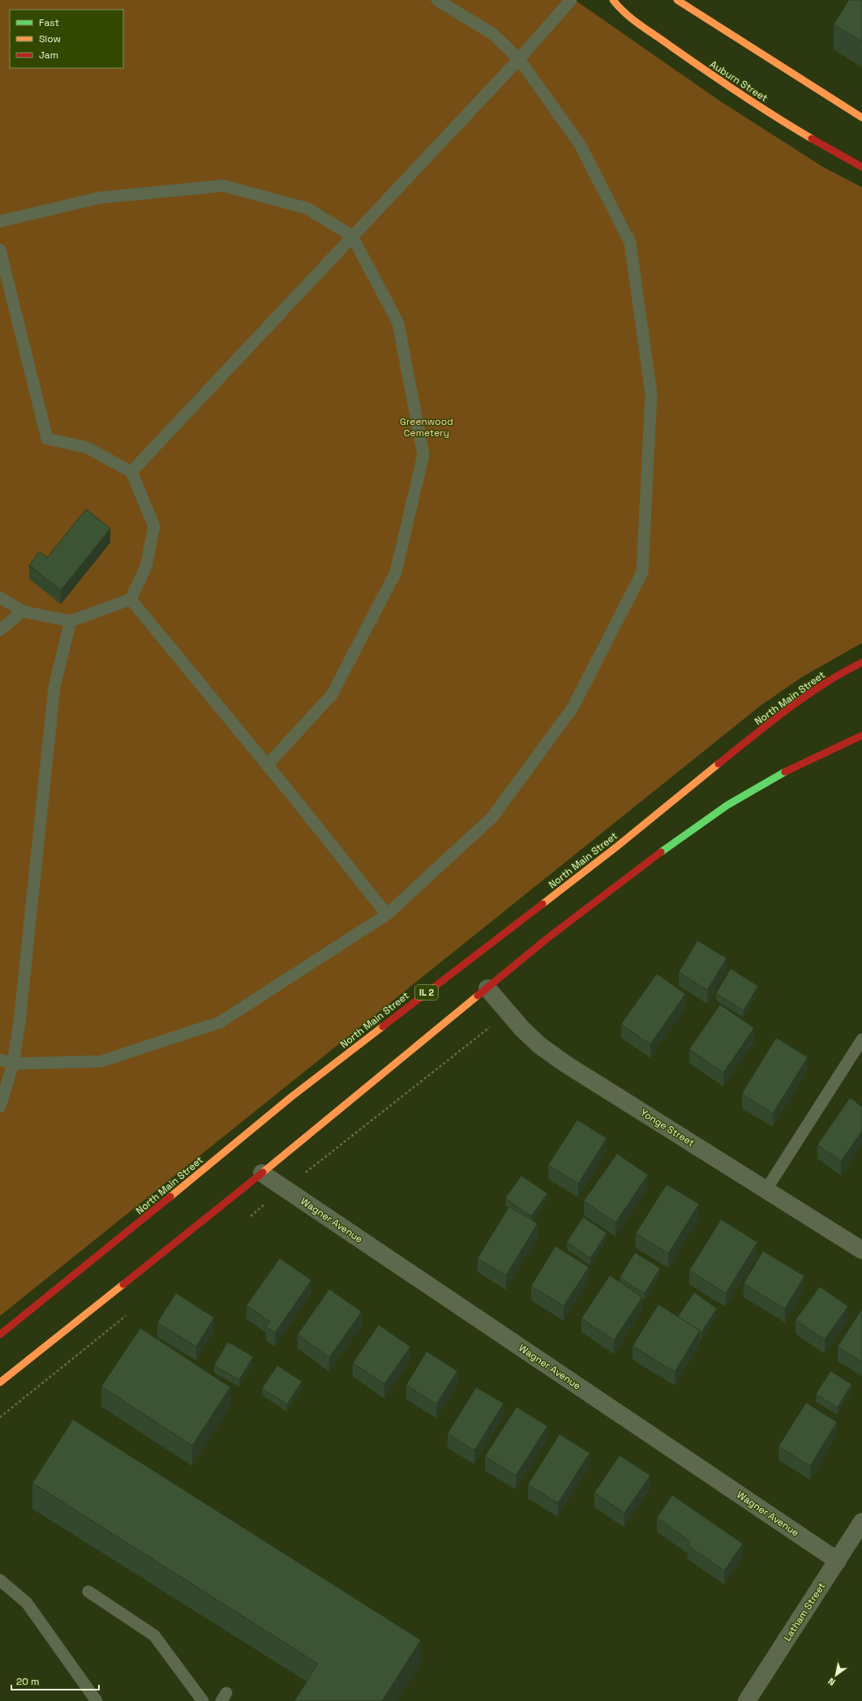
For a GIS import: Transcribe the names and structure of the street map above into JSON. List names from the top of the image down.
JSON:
{
  "streets": {
    "main road": ["Auburn Street", "North Main Street", "IL 2"],
    "street": ["Yonge Street", "Wagner Avenue", "Latham Street"]
  },
  "crossings": [
    ["Wagner Avenue", "Latham Street"]
  ],
  "parks": ["Greenwood Cemetery"],
  "legend": ["Fast", "Slow", "Jam"],
  "scale_bar": "20 m",
  "north": "bottom left"
}
